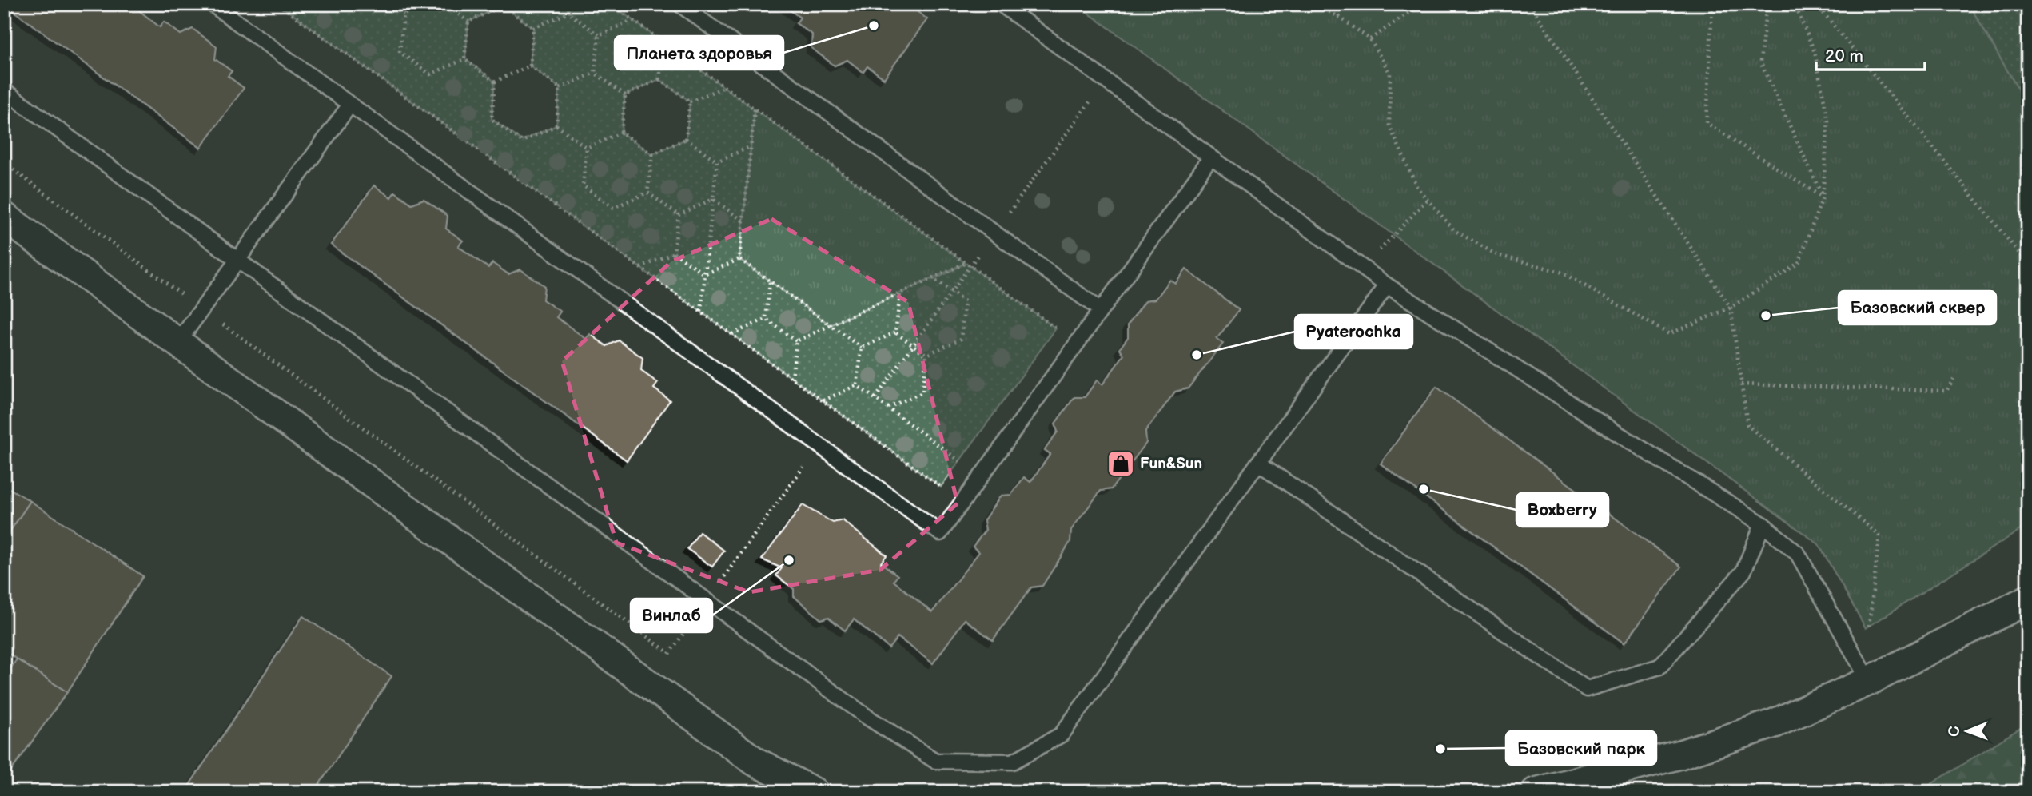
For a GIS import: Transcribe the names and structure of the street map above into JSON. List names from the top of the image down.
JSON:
{
  "places": {
    "other": [
      "Планета здоровья",
      "Базовский сквер",
      "Pyaterochka",
      "Boxberry",
      "Винлаб",
      "Базовский парк"
    ],
    "shop": ["Fun&Sun"]
  },
  "scale_bar": "20 m",
  "north": "left"
}
